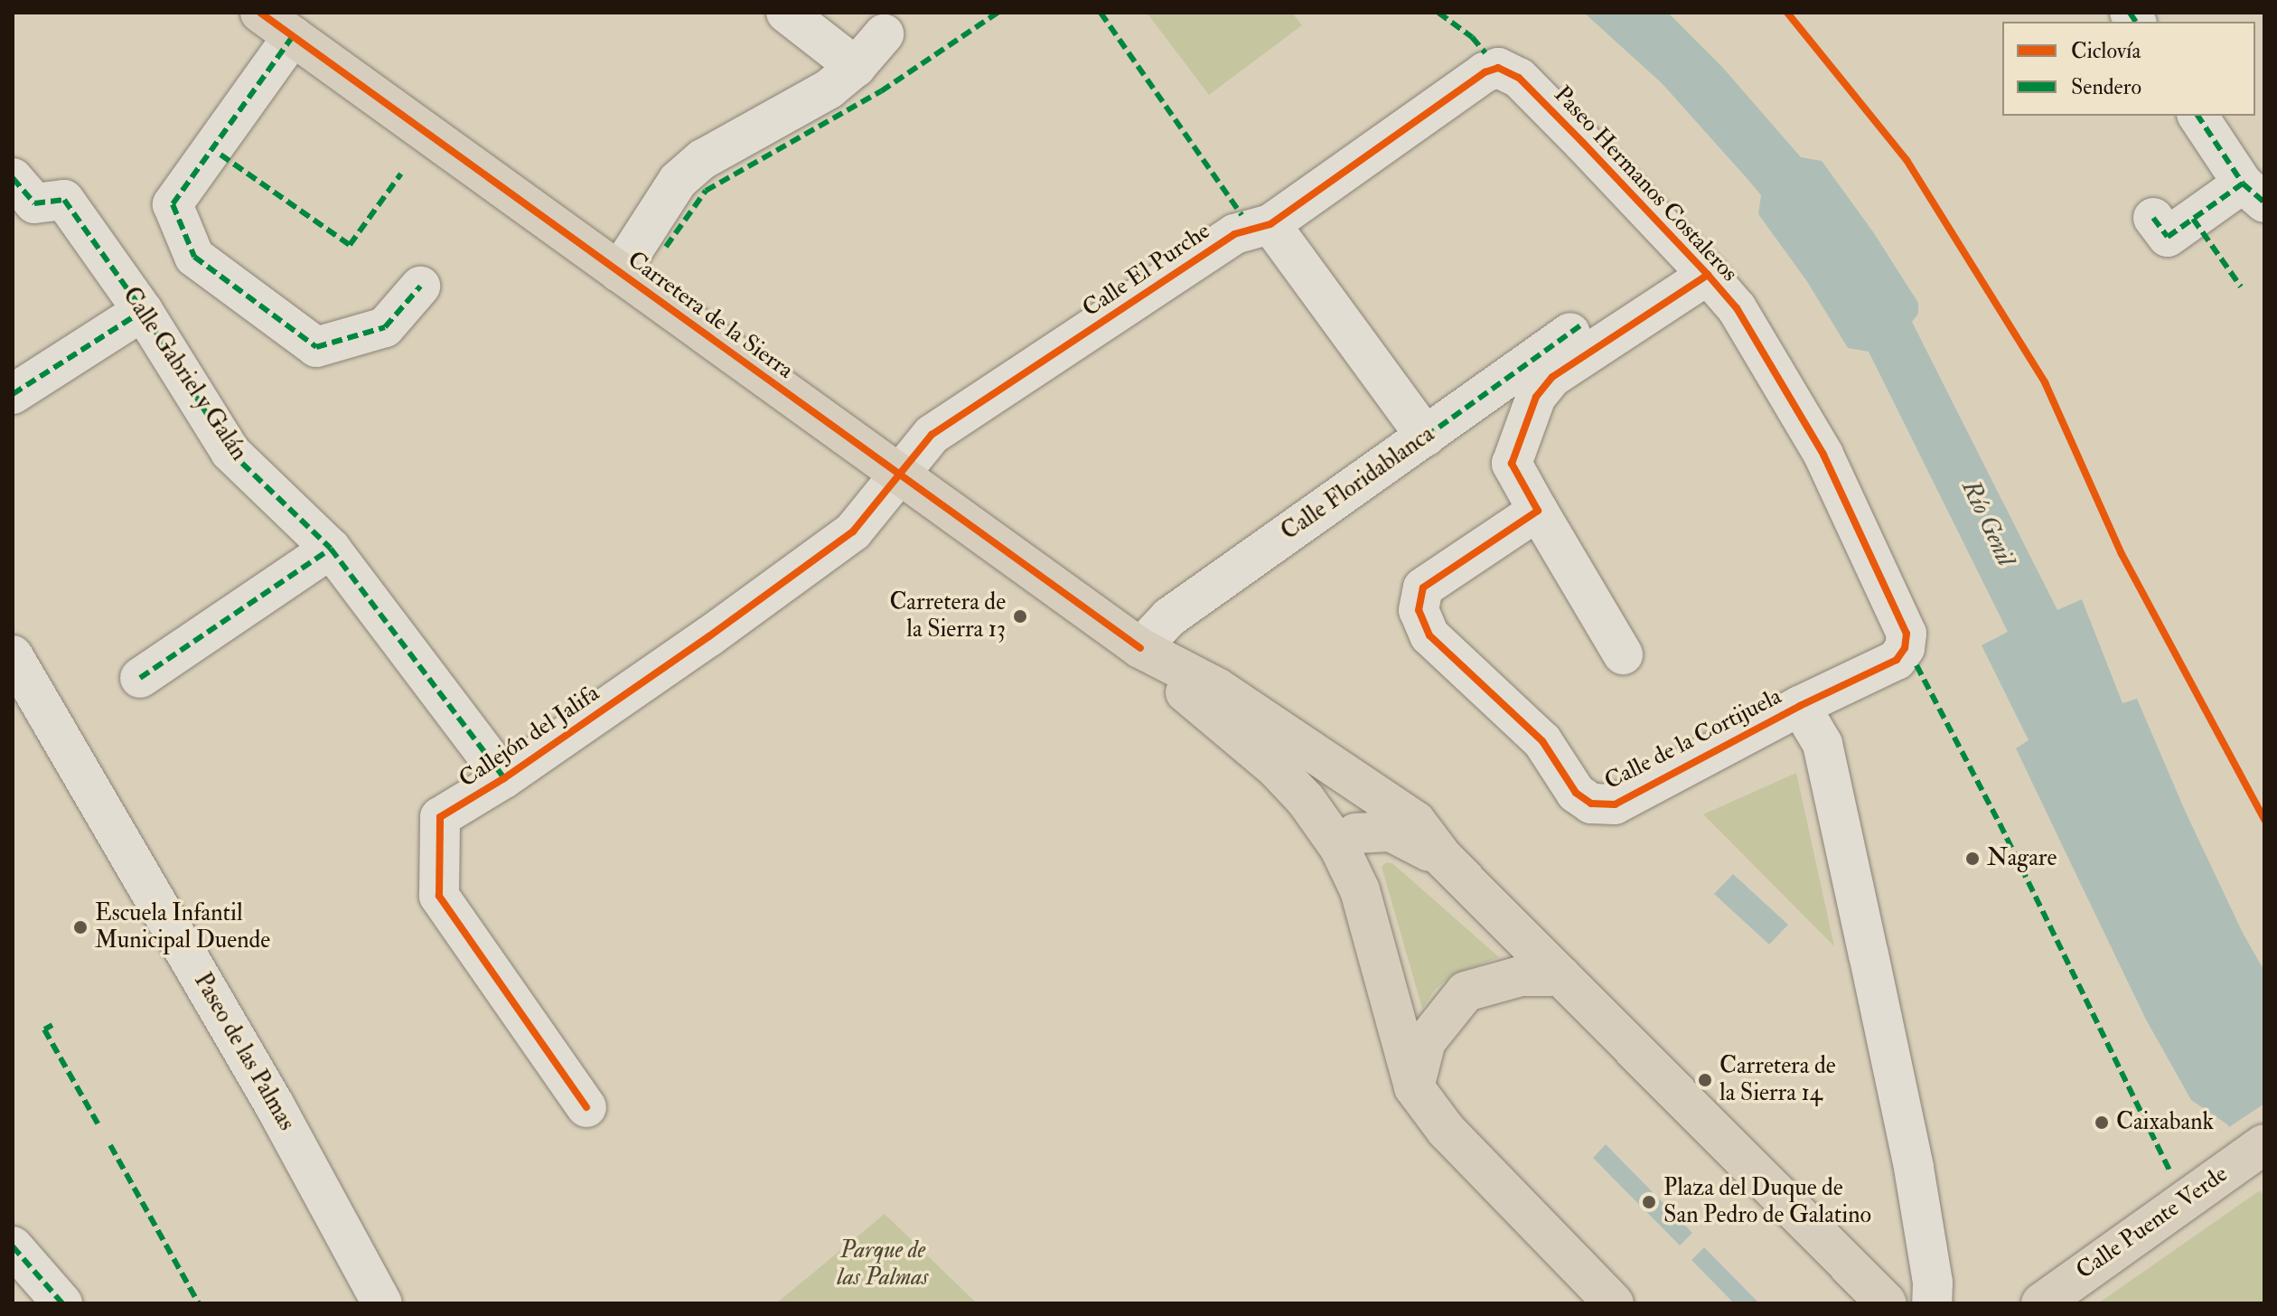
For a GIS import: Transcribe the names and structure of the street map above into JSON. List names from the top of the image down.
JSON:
{
  "streets": {
    "main road": ["Carretera de la Sierra", "Calle Puente Verde"],
    "street": [
      "Paseo Hermanos Costaleros",
      "Calle El Purche",
      "Calle Gabriel y Galán",
      "Calle Floridablanca",
      "Callejón del Jalifa",
      "Calle de la Cortijuela",
      "Paseo de las Palmas"
    ]
  },
  "crossings": [
    ["Paseo Hermanos Costaleros", "Calle El Purche"],
    ["Paseo Hermanos Costaleros", "Calle de la Cortijuela"],
    ["Calle El Purche", "Carretera de la Sierra"],
    ["Calle El Purche", "Callejón del Jalifa"],
    ["Carretera de la Sierra", "Calle Floridablanca"],
    ["Carretera de la Sierra", "Callejón del Jalifa"],
    ["Calle Gabriel y Galán", "Callejón del Jalifa"]
  ],
  "water": ["Río Genil"],
  "parks": ["Parque de las Palmas"],
  "places": [
    "Carretera de la Sierra 13",
    "Nagare",
    "Escuela Infantil Municipal Duende",
    "Carretera de la Sierra 14",
    "Caixabank",
    "Plaza del Duque de San Pedro de Galatino"
  ],
  "legend": ["Ciclovía", "Sendero"]
}
